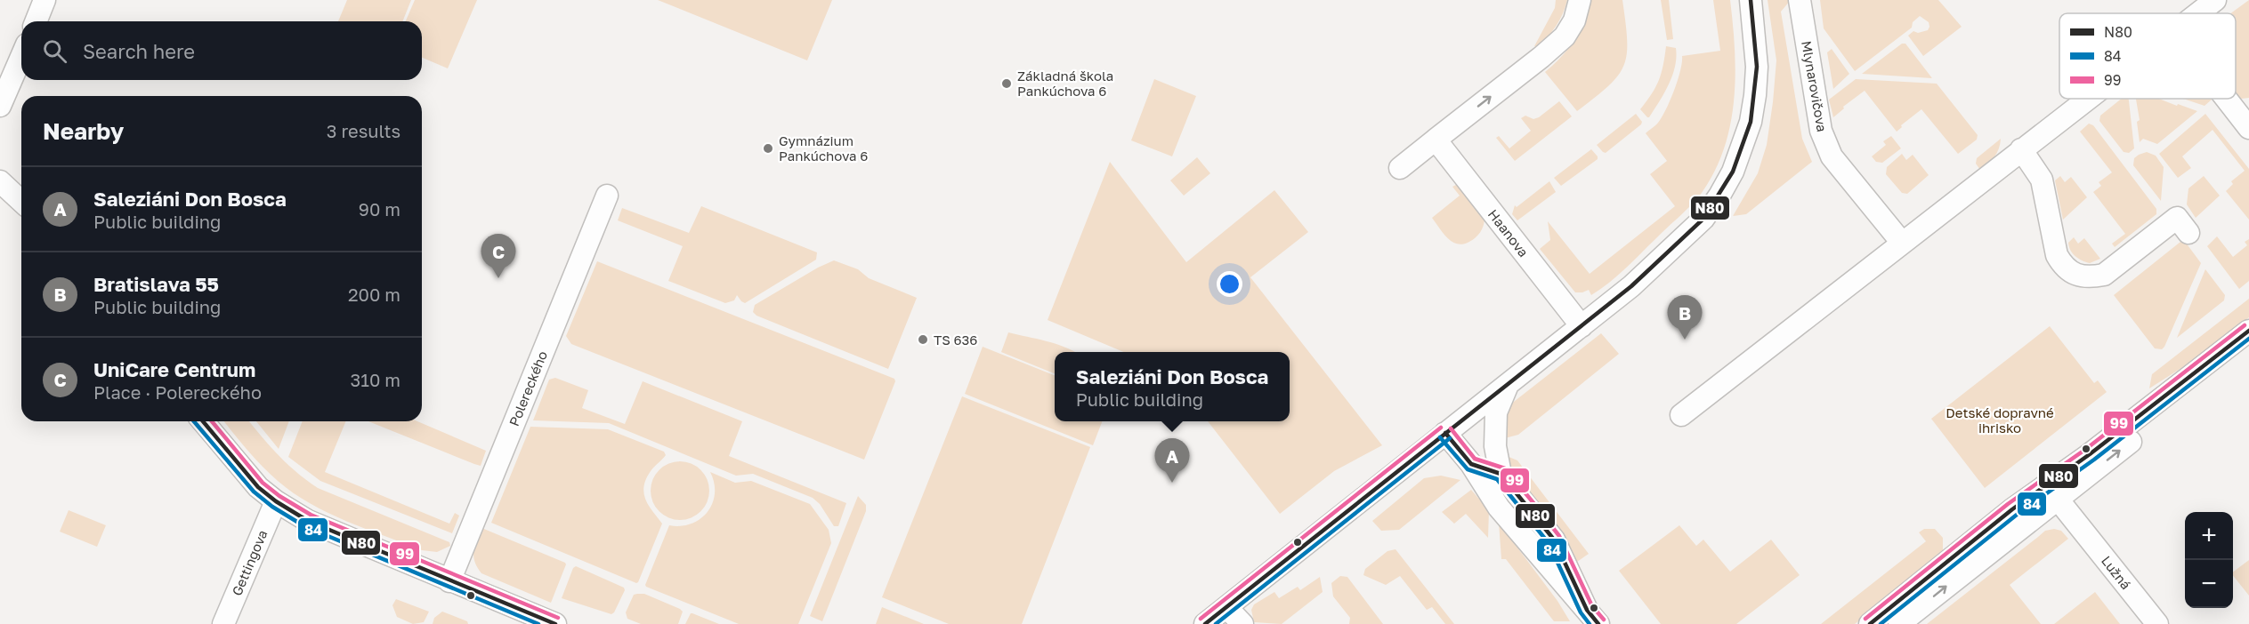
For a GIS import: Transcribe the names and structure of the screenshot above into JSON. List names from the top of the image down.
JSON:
{
  "streets": {
    "street": [
      "Mlynarovičova",
      "Haanova",
      "Polereckého",
      "Gettingova",
      "Lužná"
    ]
  },
  "parks": ["Detské dopravné ihrisko"],
  "places": ["Základná škola Pankúchova 6", "Gymnázium Pankúchova 6", "TS 636"],
  "lines": ["transit line N80", "transit line 99", "transit line 84"],
  "legend": ["N80", "84", "99"],
  "page": {
    "search": "Search here",
    "heading": ["Nearby", "3 results"],
    "list": [
      {
        "mark": "A",
        "name": "Saleziáni Don Bosca",
        "note": "Public building",
        "value": "90 m"
      },
      {
        "mark": "B",
        "name": "Bratislava 55",
        "note": "Public building",
        "value": "200 m"
      },
      {
        "mark": "C",
        "name": "UniCare Centrum",
        "note": "Place · Polereckého",
        "value": "310 m"
      }
    ],
    "pins": ["C", "B", "A"],
    "popup": ["Saleziáni Don Bosca", "Public building"],
    "map_buttons": ["+", "−"]
  }
}
